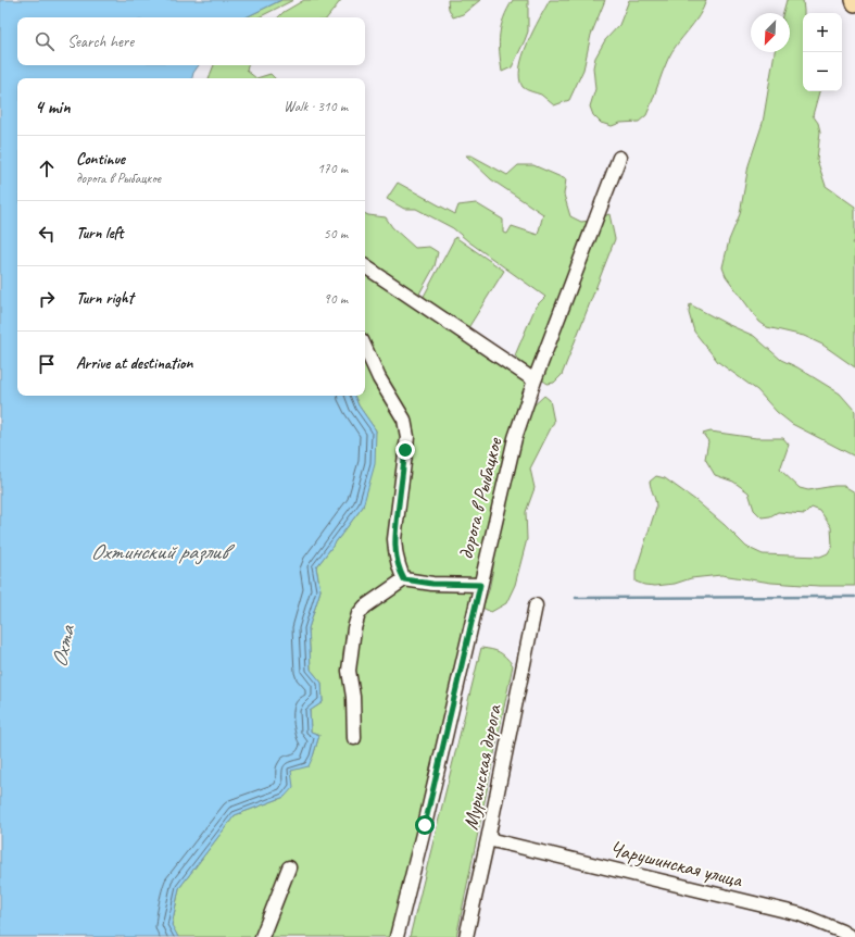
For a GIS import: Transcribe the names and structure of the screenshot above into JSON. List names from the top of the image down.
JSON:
{
  "streets": {
    "street": ["дорога в Рыбацкое", "Муринская дорога", "Чарушинская улица"]
  },
  "crossings": [
    ["Муринская дорога", "Чарушинская улица"]
  ],
  "water": ["Охтинский разлив", "Охта"],
  "north": "bottom left",
  "page": {
    "map_buttons": ["+", "−"],
    "search": "Search here",
    "heading": ["4 min", "Walk · 310 m"],
    "list": [
      ["Continue", "дорога в Рыбацкое", "170 m"],
      ["Turn left", "50 m"],
      ["Turn right", "90 m"],
      "Arrive at destination"
    ]
  }
}
